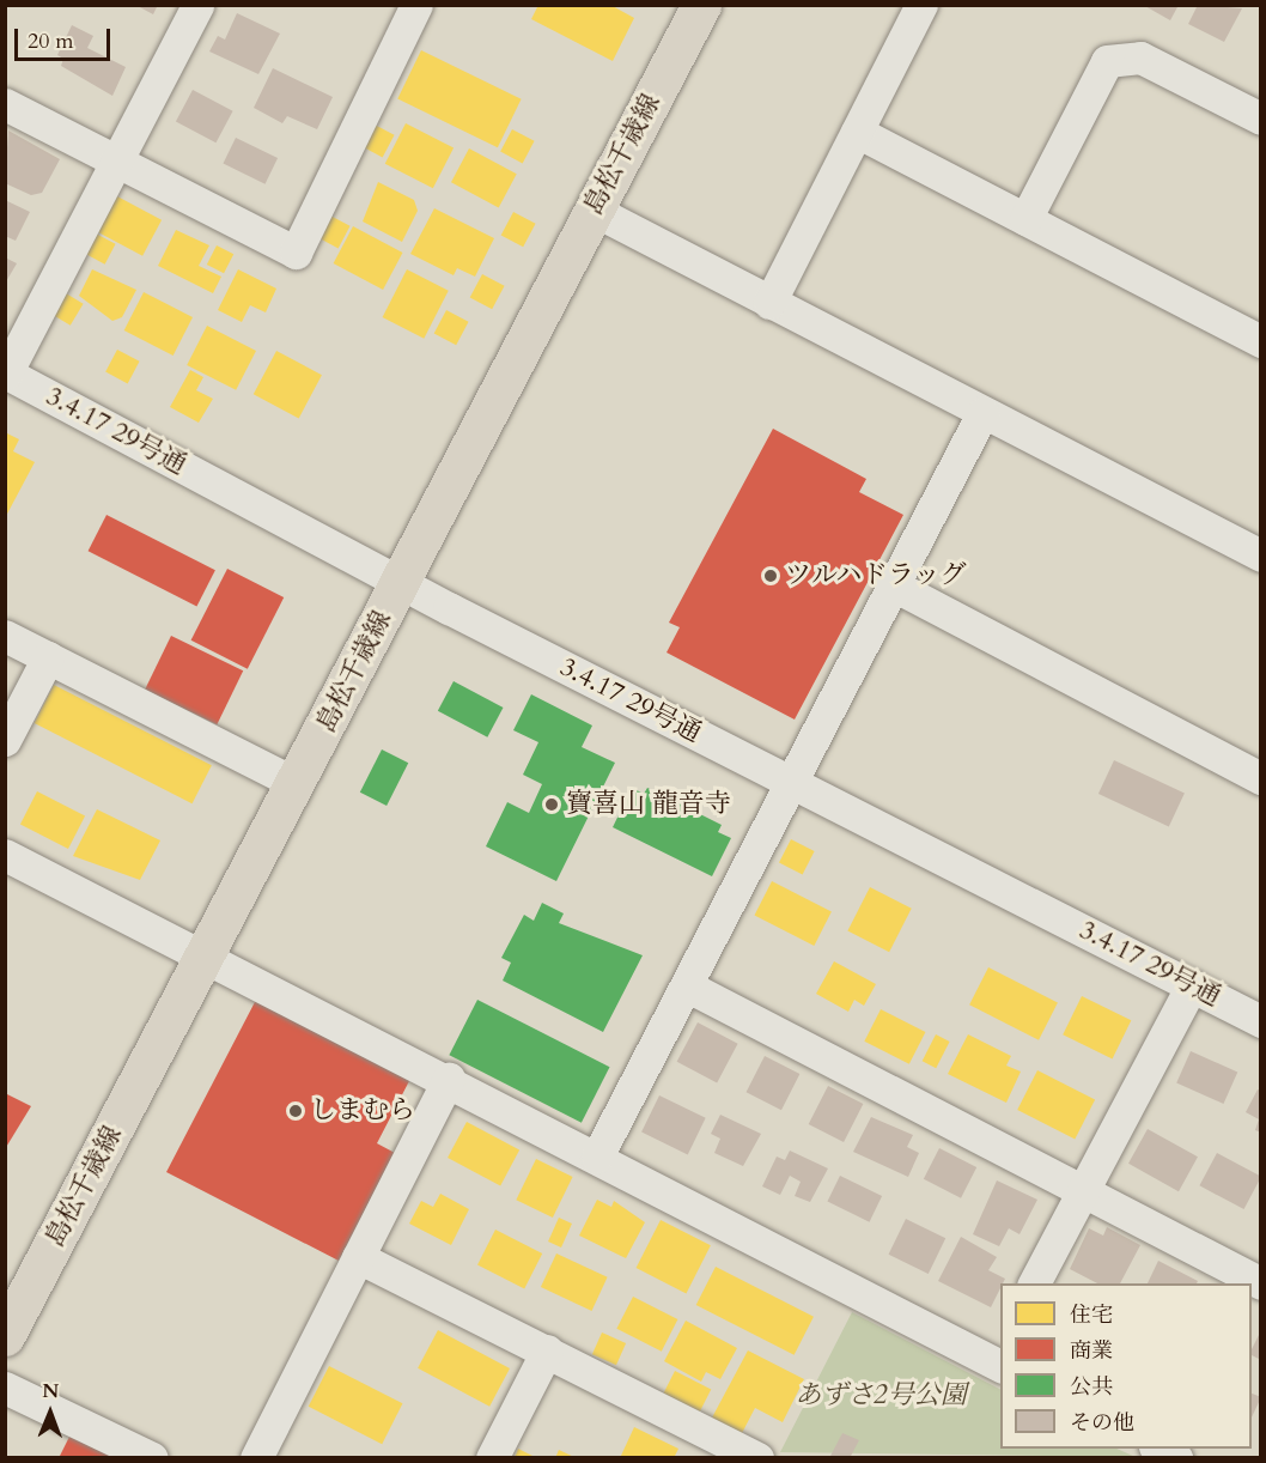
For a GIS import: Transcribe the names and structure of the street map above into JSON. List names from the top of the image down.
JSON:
{
  "streets": {
    "main road": ["島松千歳線"],
    "street": ["3.4.17 29号通"]
  },
  "crossings": [
    ["島松千歳線", "3.4.17 29号通"]
  ],
  "parks": ["あずさ2号公園"],
  "places": ["ツルハドラッグ", "寶喜山 龍音寺", "しまむら"],
  "legend": [
    "住宅",
    "商業",
    "公共",
    "その他"
  ],
  "scale_bar": "20 m",
  "north": "top"
}
